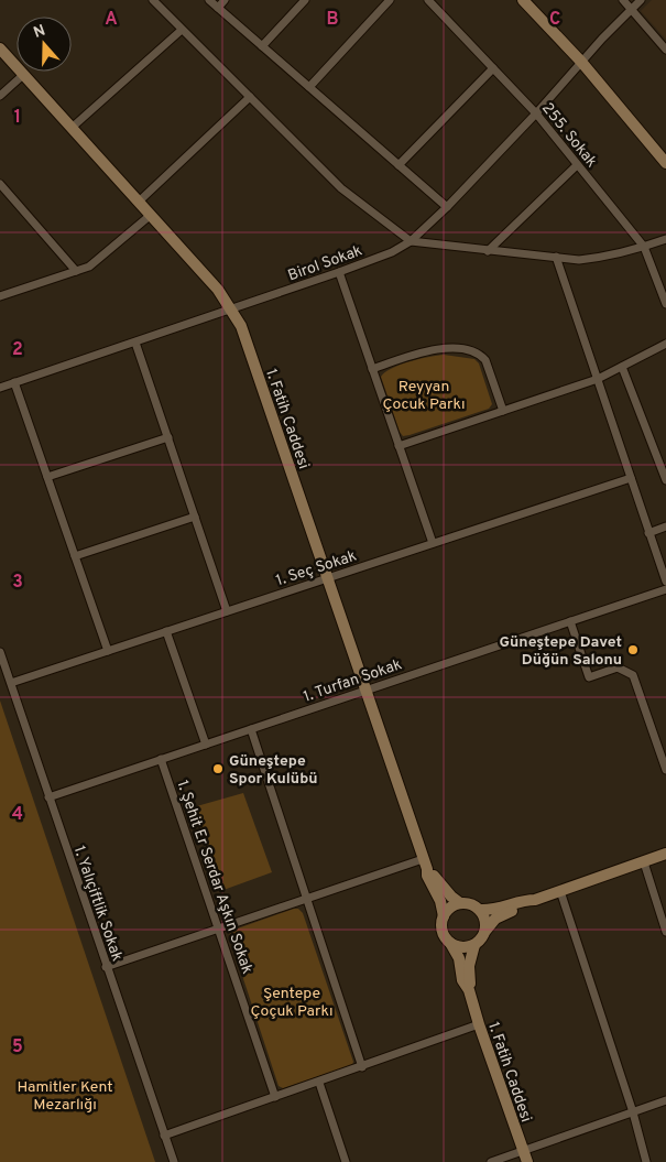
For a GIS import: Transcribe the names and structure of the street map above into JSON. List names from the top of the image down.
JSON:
{
  "streets": {
    "street": [
      "255. Sokak",
      "Birol Sokak",
      "1. Fatih Caddesi",
      "1. Seç Sokak",
      "1. Turfan Sokak",
      "1. Şehit Er Serdar Aşkın Sokak",
      "1. Yalıçiftlik Sokak"
    ]
  },
  "crossings": [
    ["255. Sokak", "Birol Sokak"],
    ["Birol Sokak", "1. Fatih Caddesi"],
    ["1. Fatih Caddesi", "1. Seç Sokak"],
    ["1. Fatih Caddesi", "1. Turfan Sokak"],
    ["1. Seç Sokak", "1. Yalıçiftlik Sokak"],
    ["1. Turfan Sokak", "1. Şehit Er Serdar Aşkın Sokak"],
    ["1. Turfan Sokak", "1. Yalıçiftlik Sokak"]
  ],
  "parks": ["Reyyan Çocuk Parkı", "Şentepe Çoçuk Parkı", "Hamitler Kent Mezarlığı"],
  "places": ["Güneştepe Davet Düğün Salonu", "Güneştepe Spor Kulübü"],
  "north": "top",
  "grid": {
    "columns": ["A", "B", "C"],
    "rows": [
      "1",
      "2",
      "3",
      "4",
      "5"
    ]
  }
}
